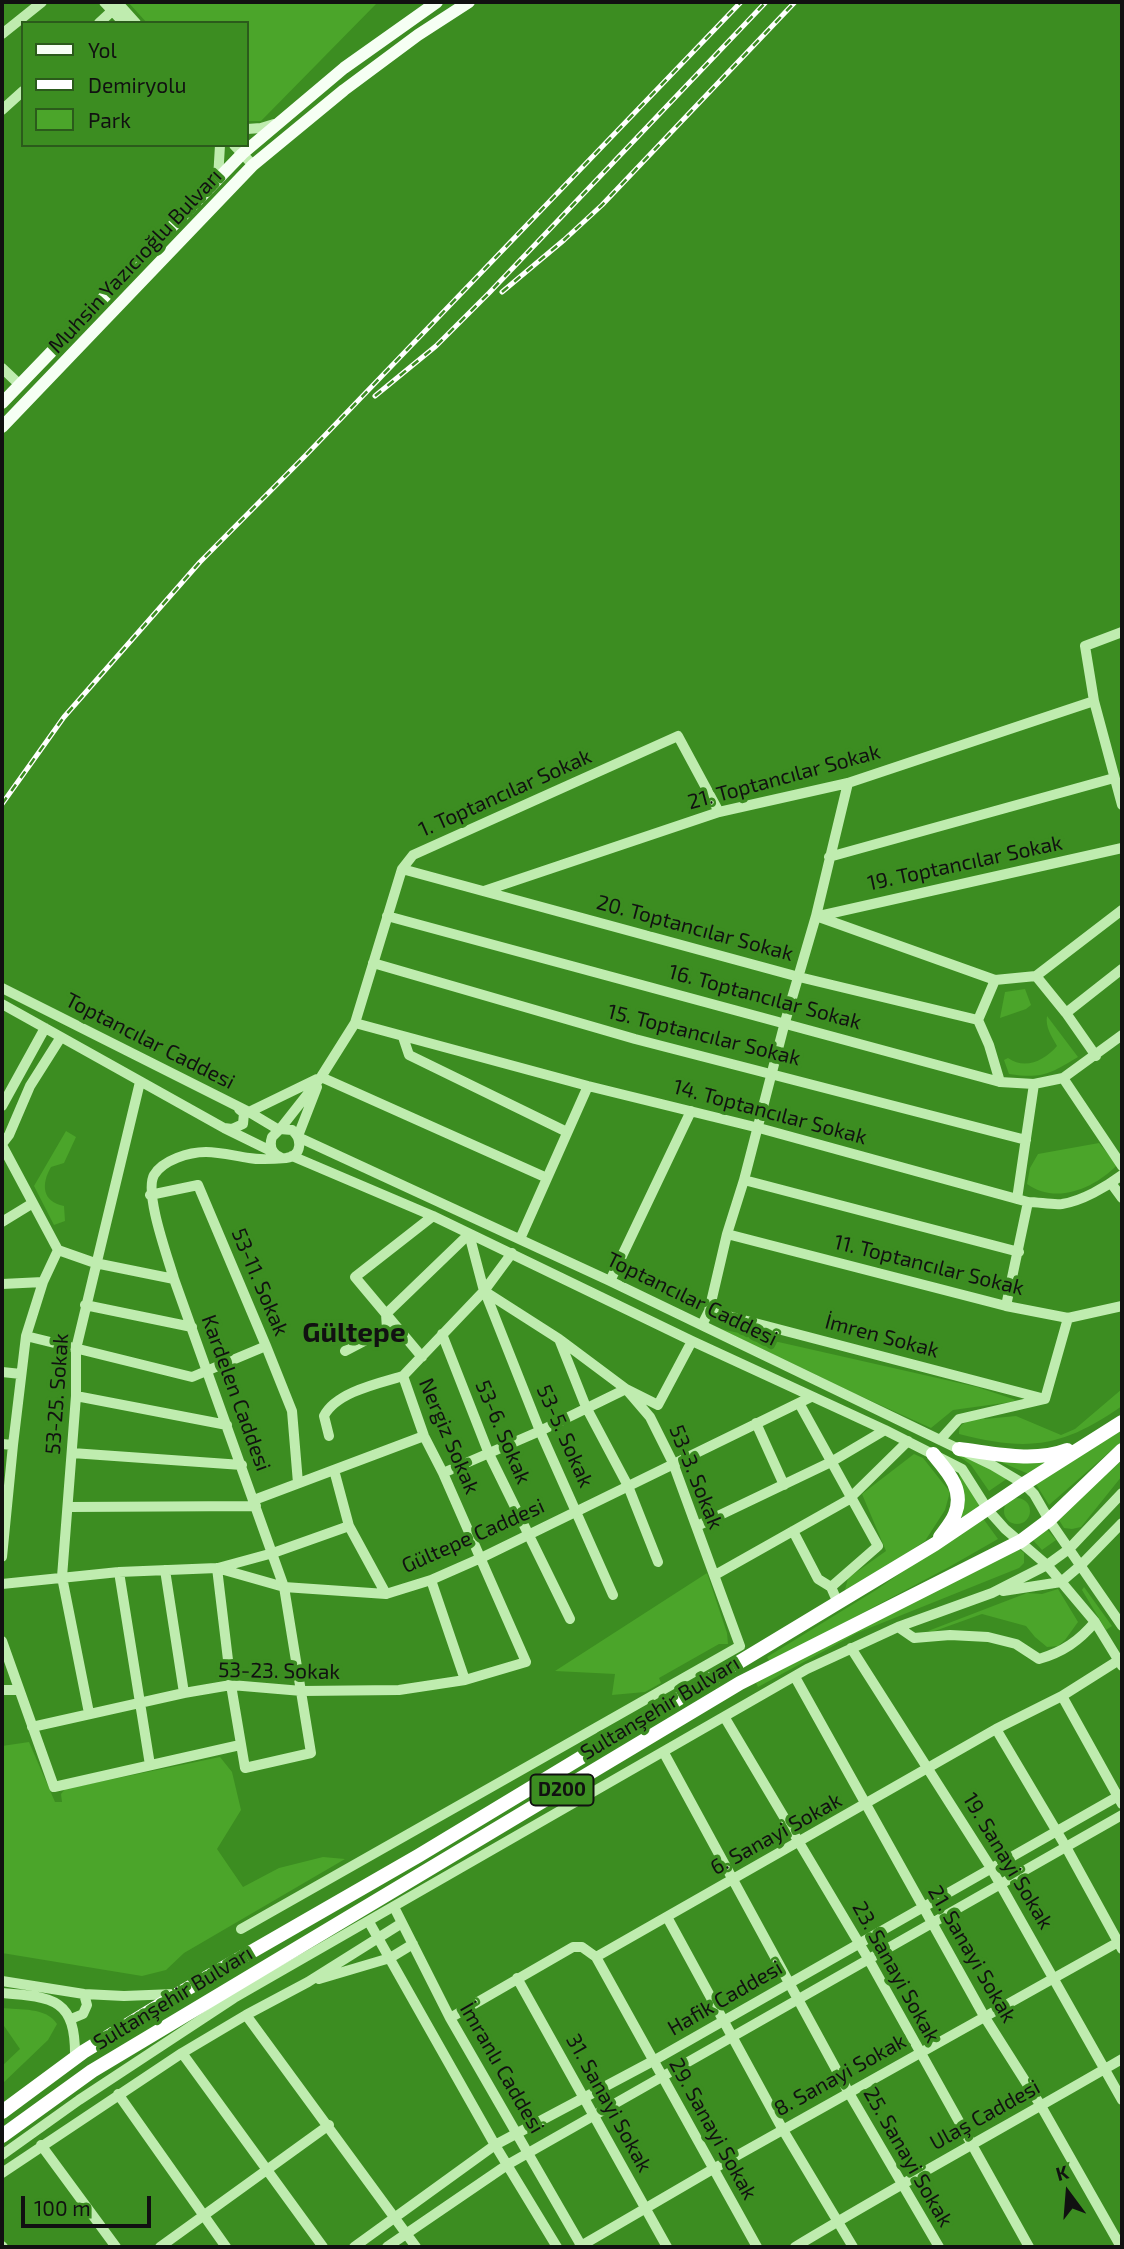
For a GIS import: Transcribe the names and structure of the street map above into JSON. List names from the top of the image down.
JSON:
{
  "streets": {
    "highway": ["Sultanşehir Bulvarı", "D200"],
    "main road": ["Muhsin Yazıcıoğlu Bulvarı"],
    "street": [
      "21. Toptancılar Sokak",
      "1. Toptancılar Sokak",
      "19. Toptancılar Sokak",
      "20. Toptancılar Sokak",
      "16. Toptancılar Sokak",
      "15. Toptancılar Sokak",
      "Toptancılar Caddesi",
      "14. Toptancılar Sokak",
      "11. Toptancılar Sokak",
      "53-11. Sokak",
      "İmren Sokak",
      "Kardelen Caddesi",
      "53-25. Sokak",
      "53-6. Sokak",
      "Nergiz Sokak",
      "53-5. Sokak",
      "53-3. Sokak",
      "Gültepe Caddesi",
      "53-23. Sokak",
      "6. Sanayi Sokak",
      "19. Sanayi Sokak",
      "21. Sanayi Sokak",
      "23. Sanayi Sokak",
      "Hafik Caddesi",
      "İmranlı Caddesi",
      "8. Sanayi Sokak",
      "31. Sanayi Sokak",
      "Ulaş Caddesi",
      "29. Sanayi Sokak",
      "25. Sanayi Sokak"
    ]
  },
  "crossings": [
    ["21. Toptancılar Sokak", "1. Toptancılar Sokak"],
    ["21. Toptancılar Sokak", "20. Toptancılar Sokak"],
    ["1. Toptancılar Sokak", "20. Toptancılar Sokak"],
    ["Toptancılar Caddesi", "53-25. Sokak"],
    ["Toptancılar Caddesi", "Nergiz Sokak"],
    ["Toptancılar Caddesi", "Gültepe Caddesi"],
    ["Toptancılar Caddesi", "Sultanşehir Bulvarı"],
    ["Toptancılar Caddesi", "6. Sanayi Sokak"],
    ["53-11. Sokak", "Kardelen Caddesi"],
    ["Kardelen Caddesi", "Gültepe Caddesi"],
    ["Kardelen Caddesi", "53-23. Sokak"],
    ["53-25. Sokak", "Gültepe Caddesi"],
    ["53-25. Sokak", "53-23. Sokak"],
    ["53-6. Sokak", "Nergiz Sokak"],
    ["53-6. Sokak", "Gültepe Caddesi"],
    ["Nergiz Sokak", "53-5. Sokak"],
    ["Nergiz Sokak", "53-3. Sokak"],
    ["Nergiz Sokak", "Gültepe Caddesi"],
    ["Nergiz Sokak", "53-23. Sokak"],
    ["53-5. Sokak", "53-3. Sokak"],
    ["53-5. Sokak", "Gültepe Caddesi"],
    ["53-3. Sokak", "Gültepe Caddesi"],
    ["6. Sanayi Sokak", "19. Sanayi Sokak"],
    ["6. Sanayi Sokak", "21. Sanayi Sokak"],
    ["6. Sanayi Sokak", "23. Sanayi Sokak"],
    ["6. Sanayi Sokak", "29. Sanayi Sokak"],
    ["6. Sanayi Sokak", "25. Sanayi Sokak"],
    ["19. Sanayi Sokak", "Hafik Caddesi"],
    ["19. Sanayi Sokak", "8. Sanayi Sokak"],
    ["19. Sanayi Sokak", "Ulaş Caddesi"],
    ["21. Sanayi Sokak", "Hafik Caddesi"],
    ["21. Sanayi Sokak", "8. Sanayi Sokak"],
    ["21. Sanayi Sokak", "Ulaş Caddesi"],
    ["23. Sanayi Sokak", "Hafik Caddesi"],
    ["23. Sanayi Sokak", "8. Sanayi Sokak"],
    ["23. Sanayi Sokak", "Ulaş Caddesi"],
    ["Hafik Caddesi", "İmranlı Caddesi"],
    ["Hafik Caddesi", "31. Sanayi Sokak"],
    ["Hafik Caddesi", "29. Sanayi Sokak"],
    ["Hafik Caddesi", "25. Sanayi Sokak"],
    ["İmranlı Caddesi", "8. Sanayi Sokak"],
    ["8. Sanayi Sokak", "31. Sanayi Sokak"],
    ["8. Sanayi Sokak", "29. Sanayi Sokak"],
    ["8. Sanayi Sokak", "25. Sanayi Sokak"],
    ["Ulaş Caddesi", "25. Sanayi Sokak"]
  ],
  "districts": ["Gültepe"],
  "legend": ["Yol", "Demiryolu", "Park"],
  "scale_bar": "100 m",
  "north": "top"
}
